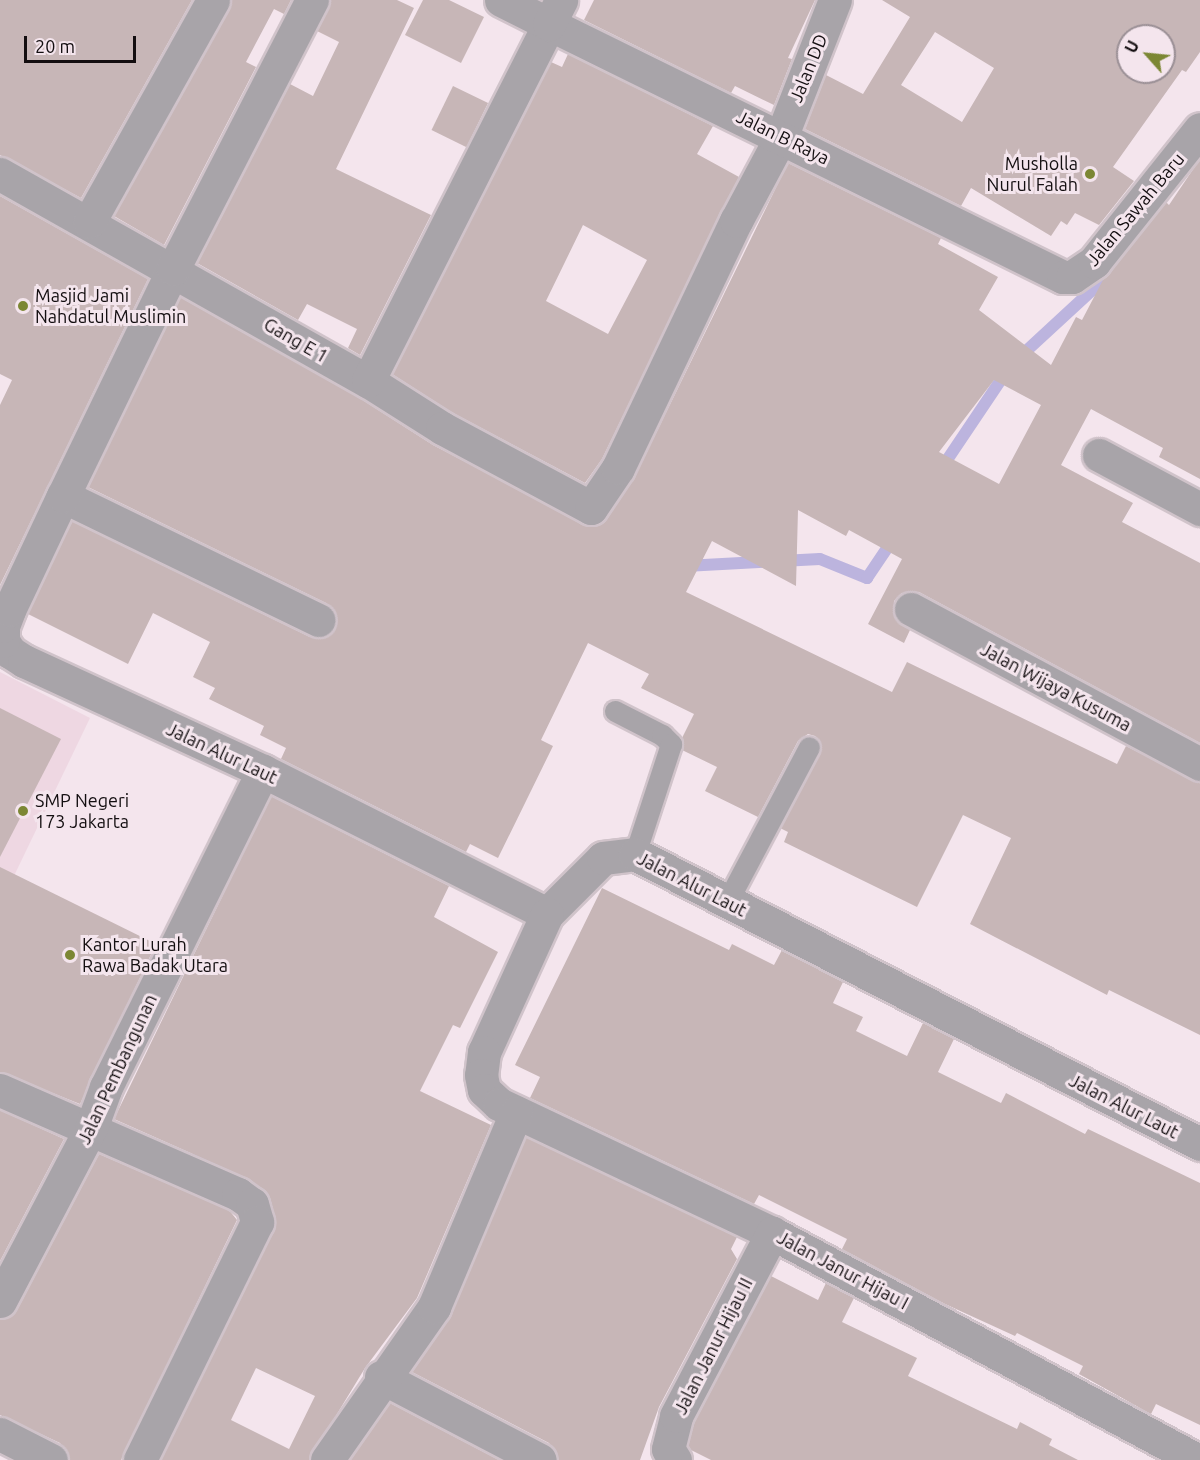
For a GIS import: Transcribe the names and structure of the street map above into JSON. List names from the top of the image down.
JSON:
{
  "streets": {
    "street": [
      "Jalan DD",
      "Jalan B Raya",
      "Jalan Sawah Baru",
      "Gang E 1",
      "Jalan Wijaya Kusuma",
      "Jalan Alur Laut",
      "Jalan Pembangunan",
      "Jalan Janur Hijau I",
      "Jalan Janur Hijau II"
    ]
  },
  "crossings": [
    ["Jalan DD", "Jalan B Raya"],
    ["Jalan DD", "Gang E 1"],
    ["Jalan B Raya", "Jalan Sawah Baru"],
    ["Jalan Alur Laut", "Jalan Pembangunan"],
    ["Jalan Alur Laut", "Jalan Janur Hijau I"],
    ["Jalan Janur Hijau I", "Jalan Janur Hijau II"]
  ],
  "places": [
    "Musholla Nurul Falah",
    "Masjid Jami Nahdatul Muslimin",
    "SMP Negeri 173 Jakarta",
    "Kantor Lurah Rawa Badak Utara"
  ],
  "scale_bar": "20 m",
  "north": "top left"
}
